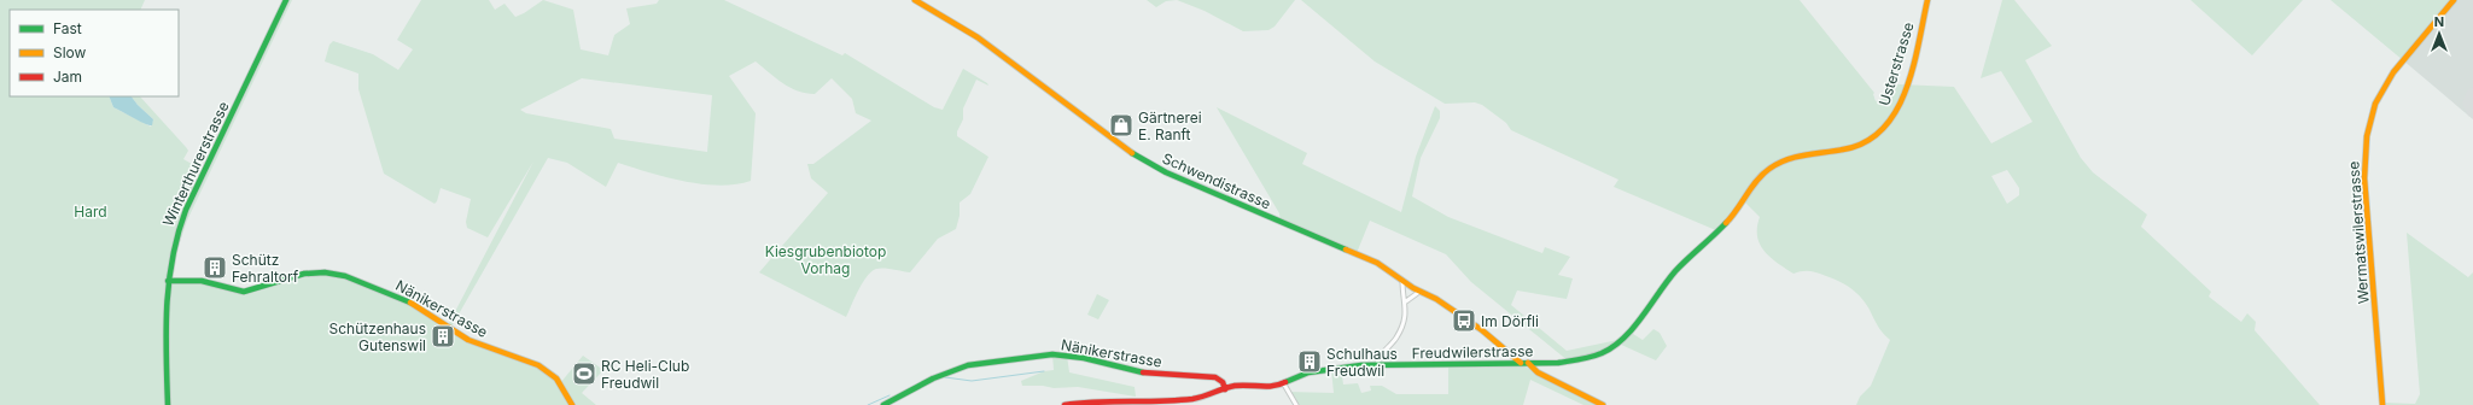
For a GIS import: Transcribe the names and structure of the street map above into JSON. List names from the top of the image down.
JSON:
{
  "streets": {
    "street": [
      "Usterstrasse",
      "Winterthurerstrasse",
      "Schwendistrasse",
      "Wermatswilerstrasse",
      "Nänikerstrasse",
      "Freudwilerstrasse"
    ]
  },
  "crossings": [
    ["Usterstrasse", "Freudwilerstrasse"],
    ["Winterthurerstrasse", "Nänikerstrasse"],
    ["Schwendistrasse", "Freudwilerstrasse"],
    ["Nänikerstrasse", "Freudwilerstrasse"]
  ],
  "parks": ["Hard", "Kiesgrubenbiotop Vorhag"],
  "places": {
    "shop": ["Gärtnerei E. Ranft"],
    "building": ["Schütz Fehraltorf", "Schützenhaus Gutenswil", "Schulhaus Freudwil"],
    "bus stop": ["Im Dörfli"],
    "sports": ["RC Heli-Club Freudwil"]
  },
  "legend": ["Fast", "Slow", "Jam"],
  "north": "top"
}
